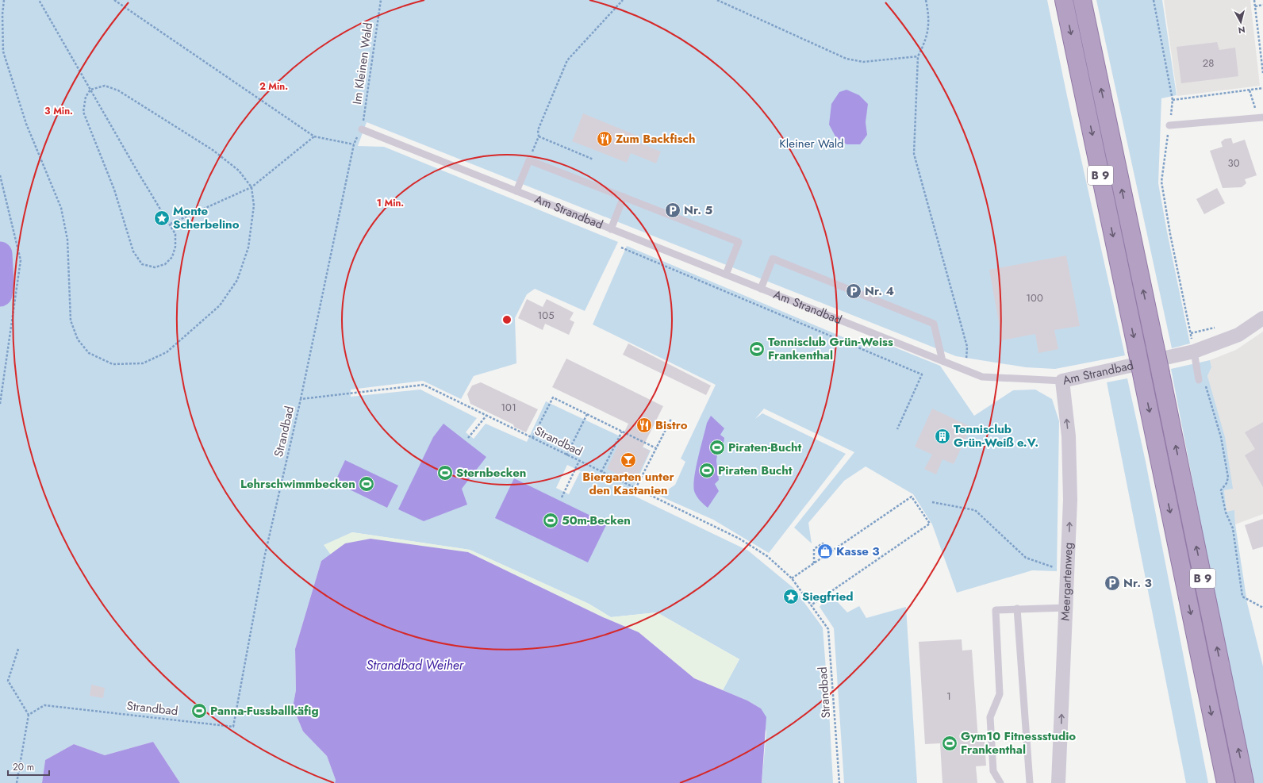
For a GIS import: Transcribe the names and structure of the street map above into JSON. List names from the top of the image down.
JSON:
{
  "streets": {
    "highway": ["B 9"],
    "street": ["Am Strandbad", "Meergartenweg"],
    "path": ["Im Kleinen Wald", "Strandbad"]
  },
  "crossings": [
    ["Im Kleinen Wald", "Am Strandbad"],
    ["Im Kleinen Wald", "Strandbad"],
    ["Am Strandbad", "Meergartenweg"]
  ],
  "one_way": ["Meergartenweg"],
  "water": ["Strandbad Weiher"],
  "parks": ["Kleiner Wald"],
  "places": {
    "restaurant": ["Zum Backfisch", "Bistro"],
    "parking": ["Nr. 5", "Nr. 4", "Nr. 3"],
    "place": ["Monte Scherbelino", "Siegfried"],
    "sports": [
      "Tennisclub Grün-Weiss Frankenthal",
      "Piraten-Bucht",
      "Piraten Bucht",
      "Sternbecken",
      "Lehrschwimmbecken",
      "50m-Becken",
      "Panna-Fussballkäfig",
      "Gym10 Fitnessstudio Frankenthal"
    ],
    "building": ["Tennisclub Grün-Weiß e.V."],
    "bar": ["Biergarten unter den Kastanien"],
    "shop": ["Kasse 3"]
  },
  "house_numbers": [
    "28",
    "30",
    "100",
    "105",
    "101",
    "1"
  ],
  "scale_bar": "20 m",
  "north": "bottom",
  "rings": ["2 Min.", "3 Min.", "1 Min."]
}
